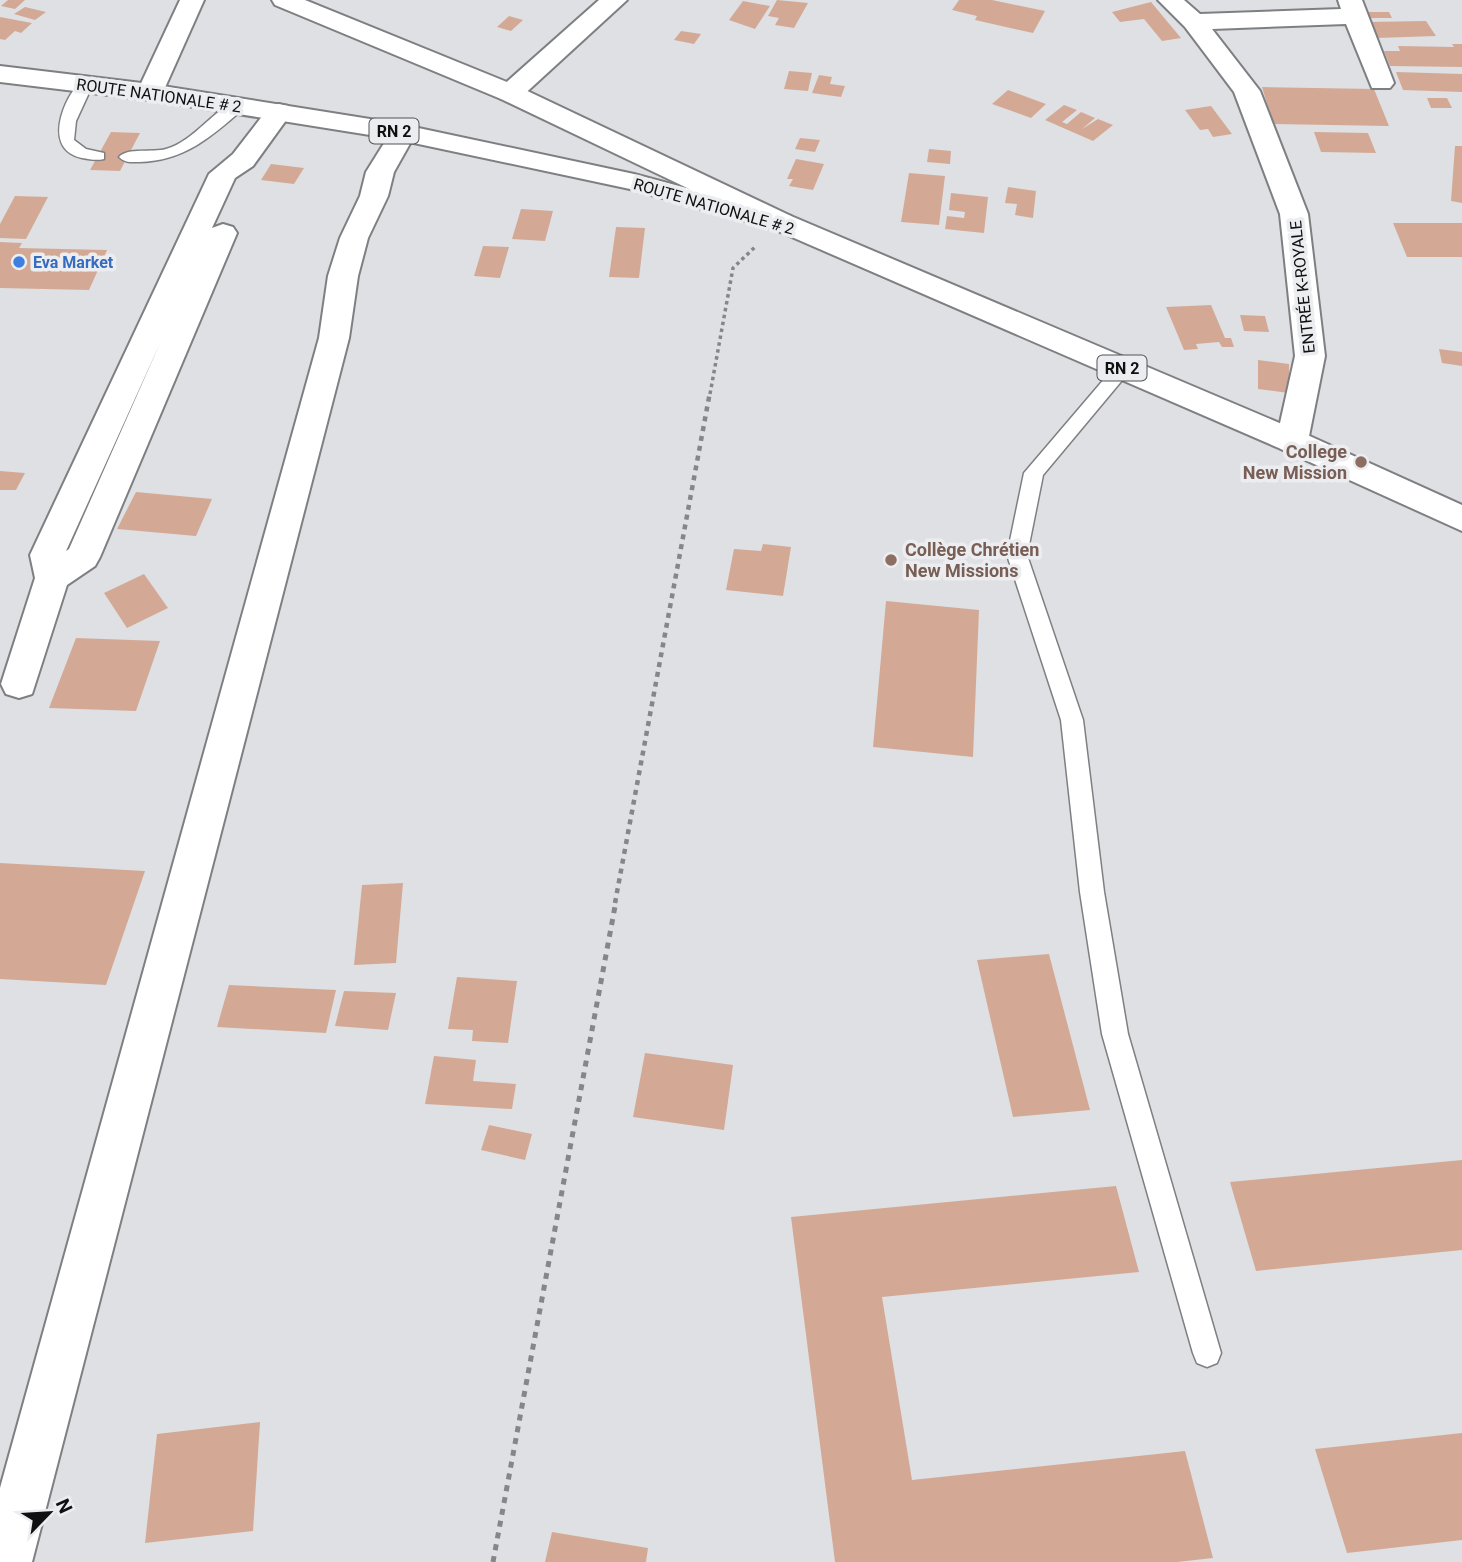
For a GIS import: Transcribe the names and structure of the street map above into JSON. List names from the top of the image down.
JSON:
{
  "streets": {
    "street": ["ROUTE NATIONALE # 2", "RN 2", "ENTRÉE K-ROYALE"]
  },
  "crossings": [
    ["ROUTE NATIONALE # 2", "ENTRÉE K-ROYALE"]
  ],
  "places": ["Eva Market", "College New Mission", "Collège Chrétien New Missions"],
  "north": "top right"
}
